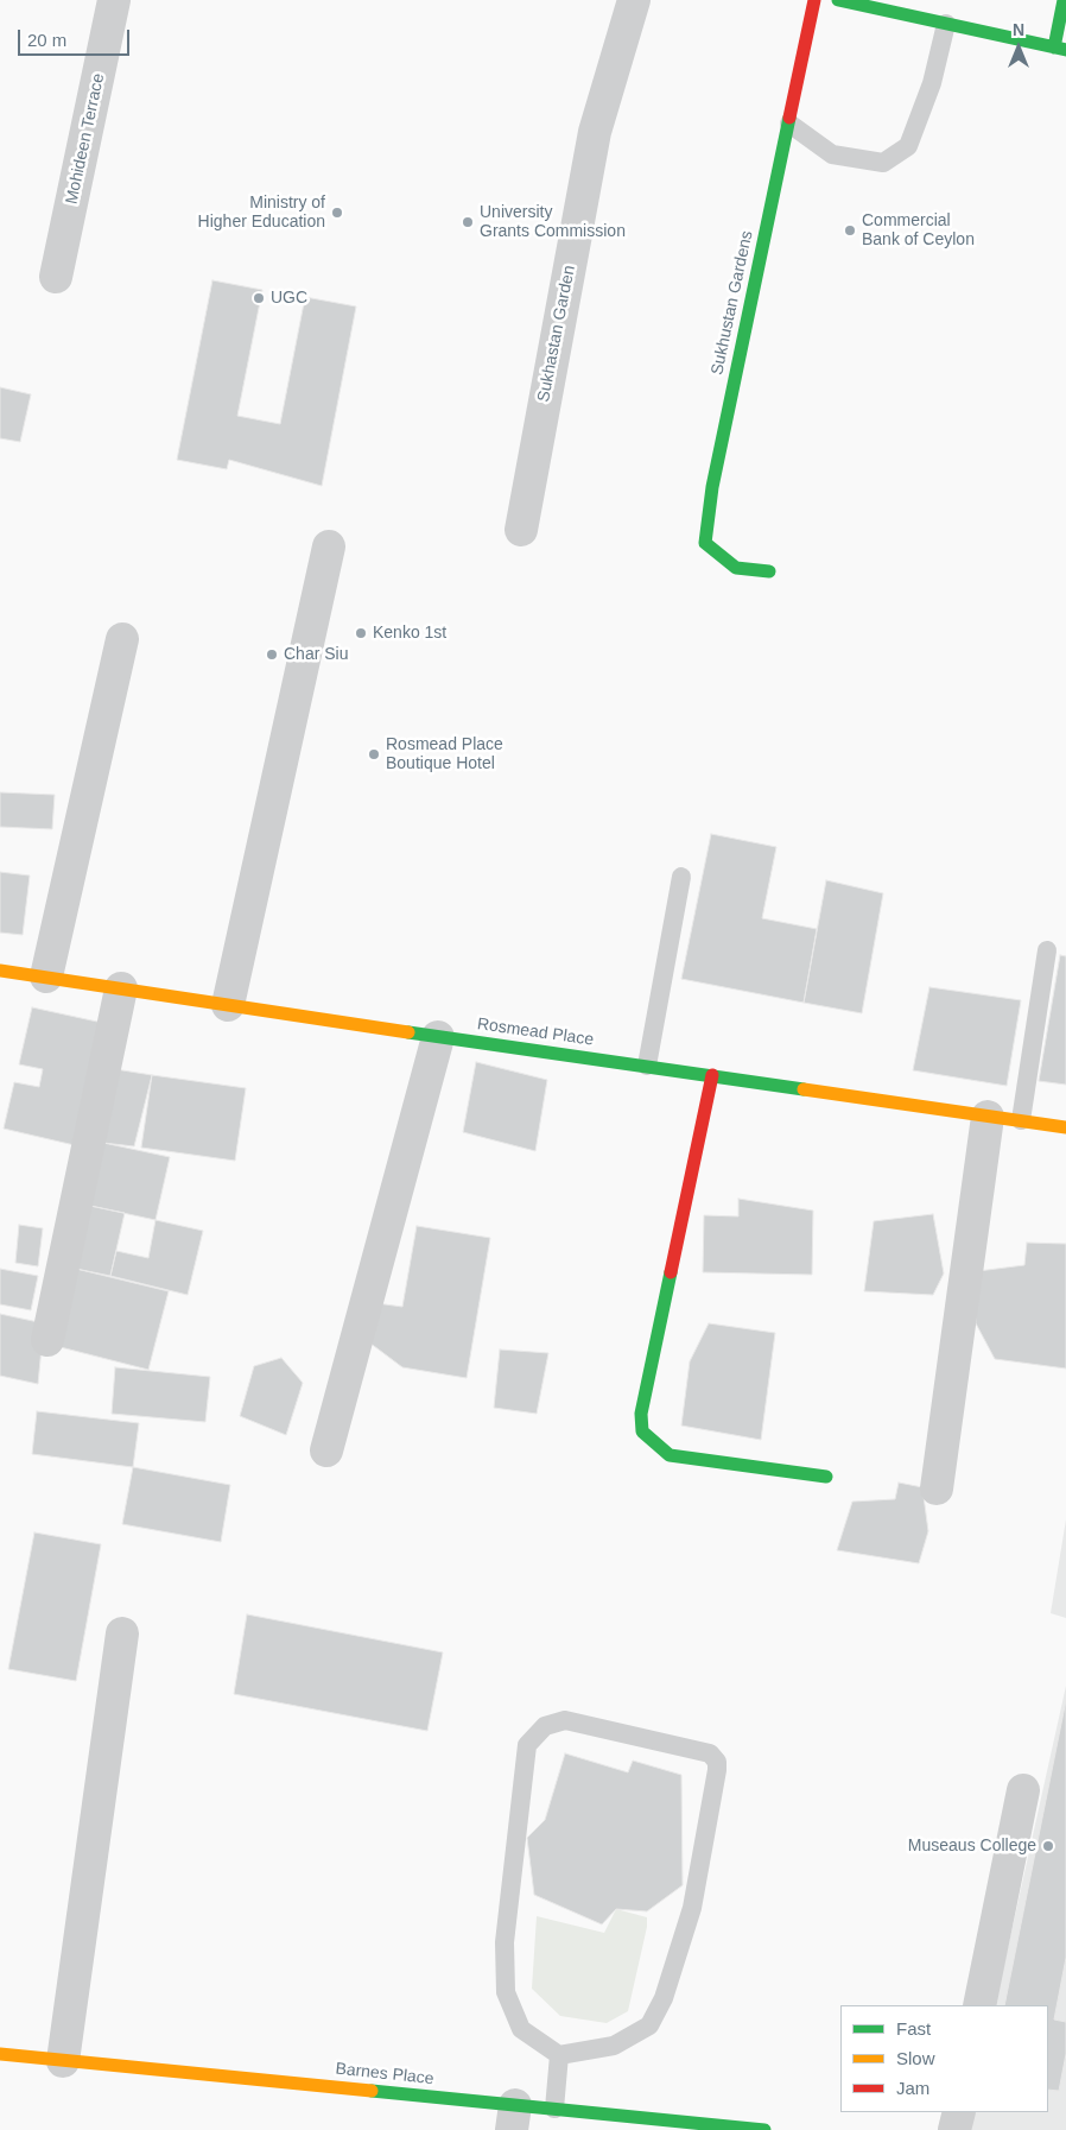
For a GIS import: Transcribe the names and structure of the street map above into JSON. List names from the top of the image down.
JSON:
{
  "streets": {
    "street": [
      "Mohideen Terrace",
      "Sukhustan Gardens",
      "Sukhastan Garden",
      "Rosmead Place",
      "Barnes Place"
    ]
  },
  "places": [
    "Ministry of Higher Education",
    "University Grants Commission",
    "Commercial Bank of Ceylon",
    "UGC",
    "Kenko 1st",
    "Char Siu",
    "Rosmead Place Boutique Hotel",
    "Museaus College"
  ],
  "legend": ["Fast", "Slow", "Jam"],
  "scale_bar": "20 m",
  "north": "top"
}
